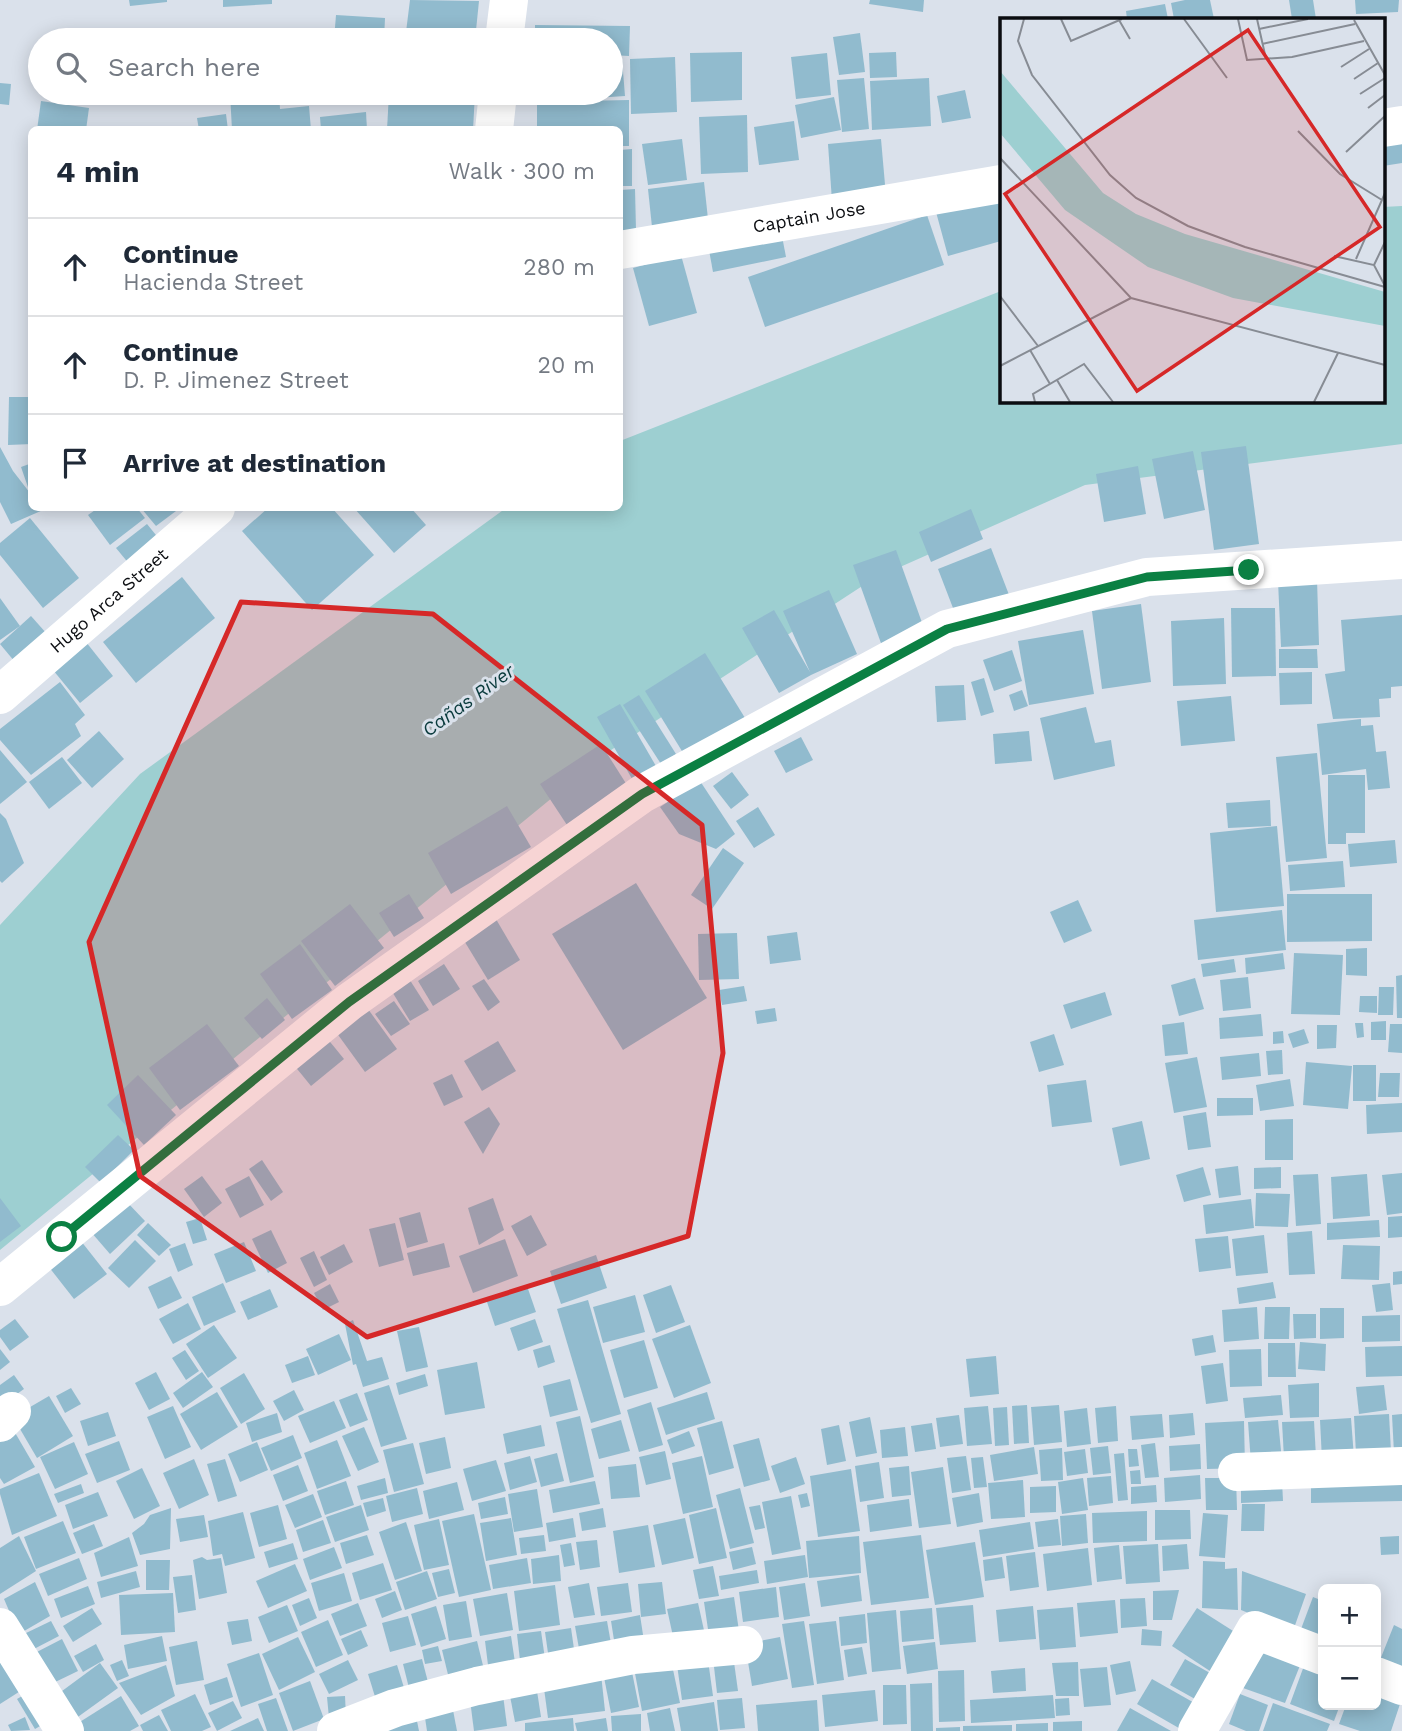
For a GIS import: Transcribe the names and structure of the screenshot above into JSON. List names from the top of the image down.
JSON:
{
  "streets": {
    "street": ["Captain Jose", "Hugo Arca Street"]
  },
  "water": ["Cañas River"],
  "page": {
    "search": "Search here",
    "heading": ["4 min", "Walk · 300 m"],
    "list": [
      ["Continue", "Hacienda Street", "280 m"],
      ["Continue", "D. P. Jimenez Street", "20 m"],
      "Arrive at destination"
    ],
    "map_buttons": ["+", "−"]
  }
}
